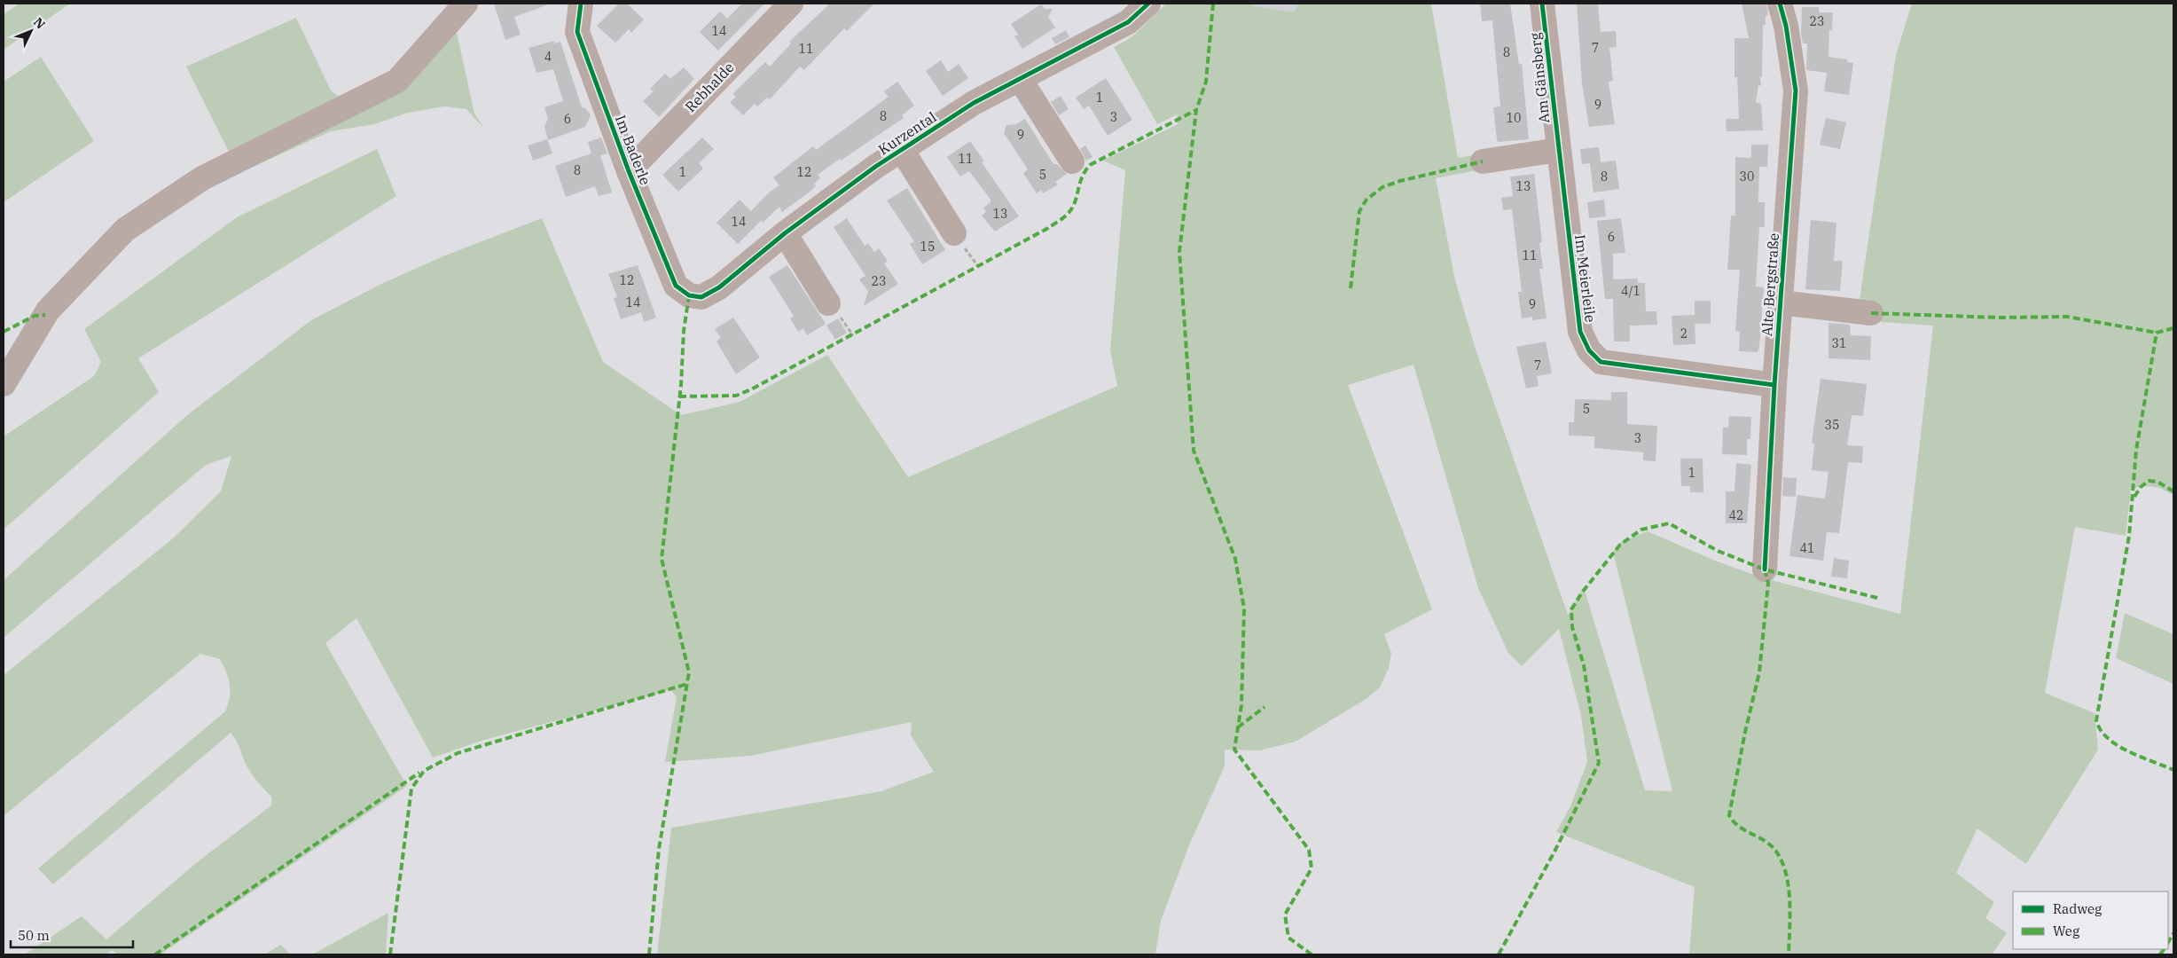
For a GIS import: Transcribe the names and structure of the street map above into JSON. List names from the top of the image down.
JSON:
{
  "streets": {
    "street": [
      "Am Gänsberg",
      "Rebhalde",
      "Kurzental",
      "Im Baderle",
      "Im Meierleile",
      "Alte Bergstraße"
    ]
  },
  "crossings": [
    ["Am Gänsberg", "Im Meierleile"],
    ["Rebhalde", "Im Baderle"],
    ["Kurzental", "Im Baderle"],
    ["Im Meierleile", "Alte Bergstraße"]
  ],
  "house_numbers": [
    "23",
    "14",
    "7",
    "11",
    "8",
    "4",
    "1",
    "9",
    "8",
    "3",
    "10",
    "6",
    "9",
    "11",
    "8",
    "1",
    "12",
    "5",
    "8",
    "30",
    "13",
    "13",
    "14",
    "6",
    "15",
    "11",
    "12",
    "23",
    "4/1",
    "14",
    "9",
    "2",
    "31",
    "7",
    "5",
    "35",
    "3",
    "1",
    "42",
    "41"
  ],
  "legend": ["Radweg", "Weg"],
  "scale_bar": "50 m",
  "north": "top right"
}
